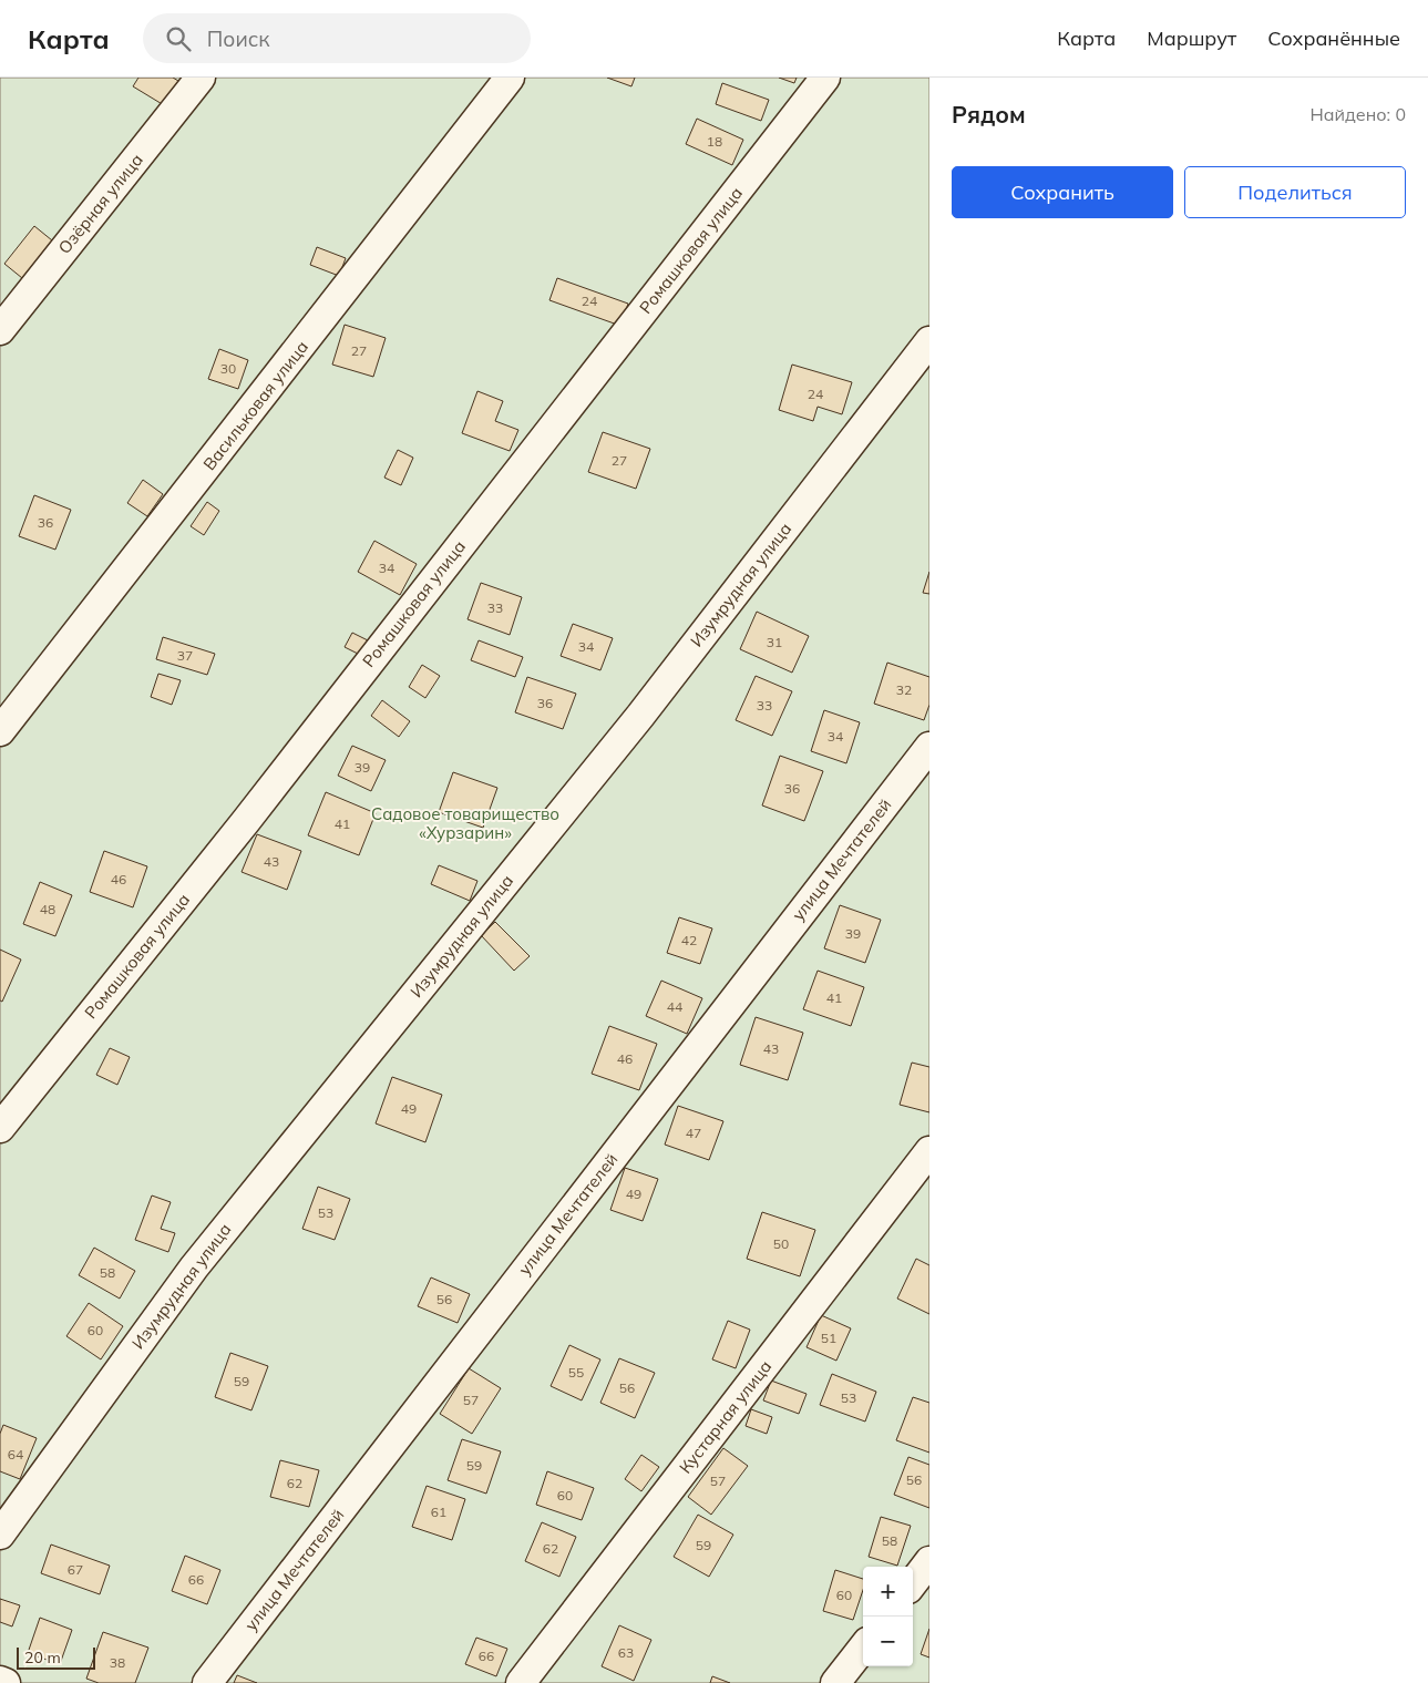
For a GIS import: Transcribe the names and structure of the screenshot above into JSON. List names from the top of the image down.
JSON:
{
  "streets": {
    "street": [
      "Озёрная улица",
      "Ромашковая улица",
      "Васильковая улица",
      "Изумрудная улица",
      "улица Мечтателей",
      "Кустарная улица"
    ]
  },
  "parks": ["Садовое товарищество «Хурзарин»"],
  "house_numbers": [
    "18",
    "24",
    "27",
    "30",
    "24",
    "27",
    "36",
    "34",
    "33",
    "31",
    "34",
    "37",
    "32",
    "36",
    "33",
    "34",
    "39",
    "36",
    "41",
    "43",
    "46",
    "48",
    "39",
    "42",
    "41",
    "44",
    "43",
    "46",
    "49",
    "47",
    "49",
    "53",
    "50",
    "58",
    "56",
    "60",
    "51",
    "55",
    "59",
    "56",
    "53",
    "57",
    "64",
    "59",
    "56",
    "57",
    "62",
    "60",
    "61",
    "58",
    "59",
    "62",
    "67",
    "66",
    "60",
    "63",
    "66",
    "38"
  ],
  "scale_bar": "20 m",
  "page": {
    "header": "Карта",
    "search": "Поиск",
    "nav": ["Карта", "Маршрут", "Сохранённые"],
    "heading": ["Рядом", "Найдено: 0"],
    "buttons": ["Сохранить", "Поделиться"],
    "map_buttons": ["+", "−"],
    "scale": "20 m"
  }
}
